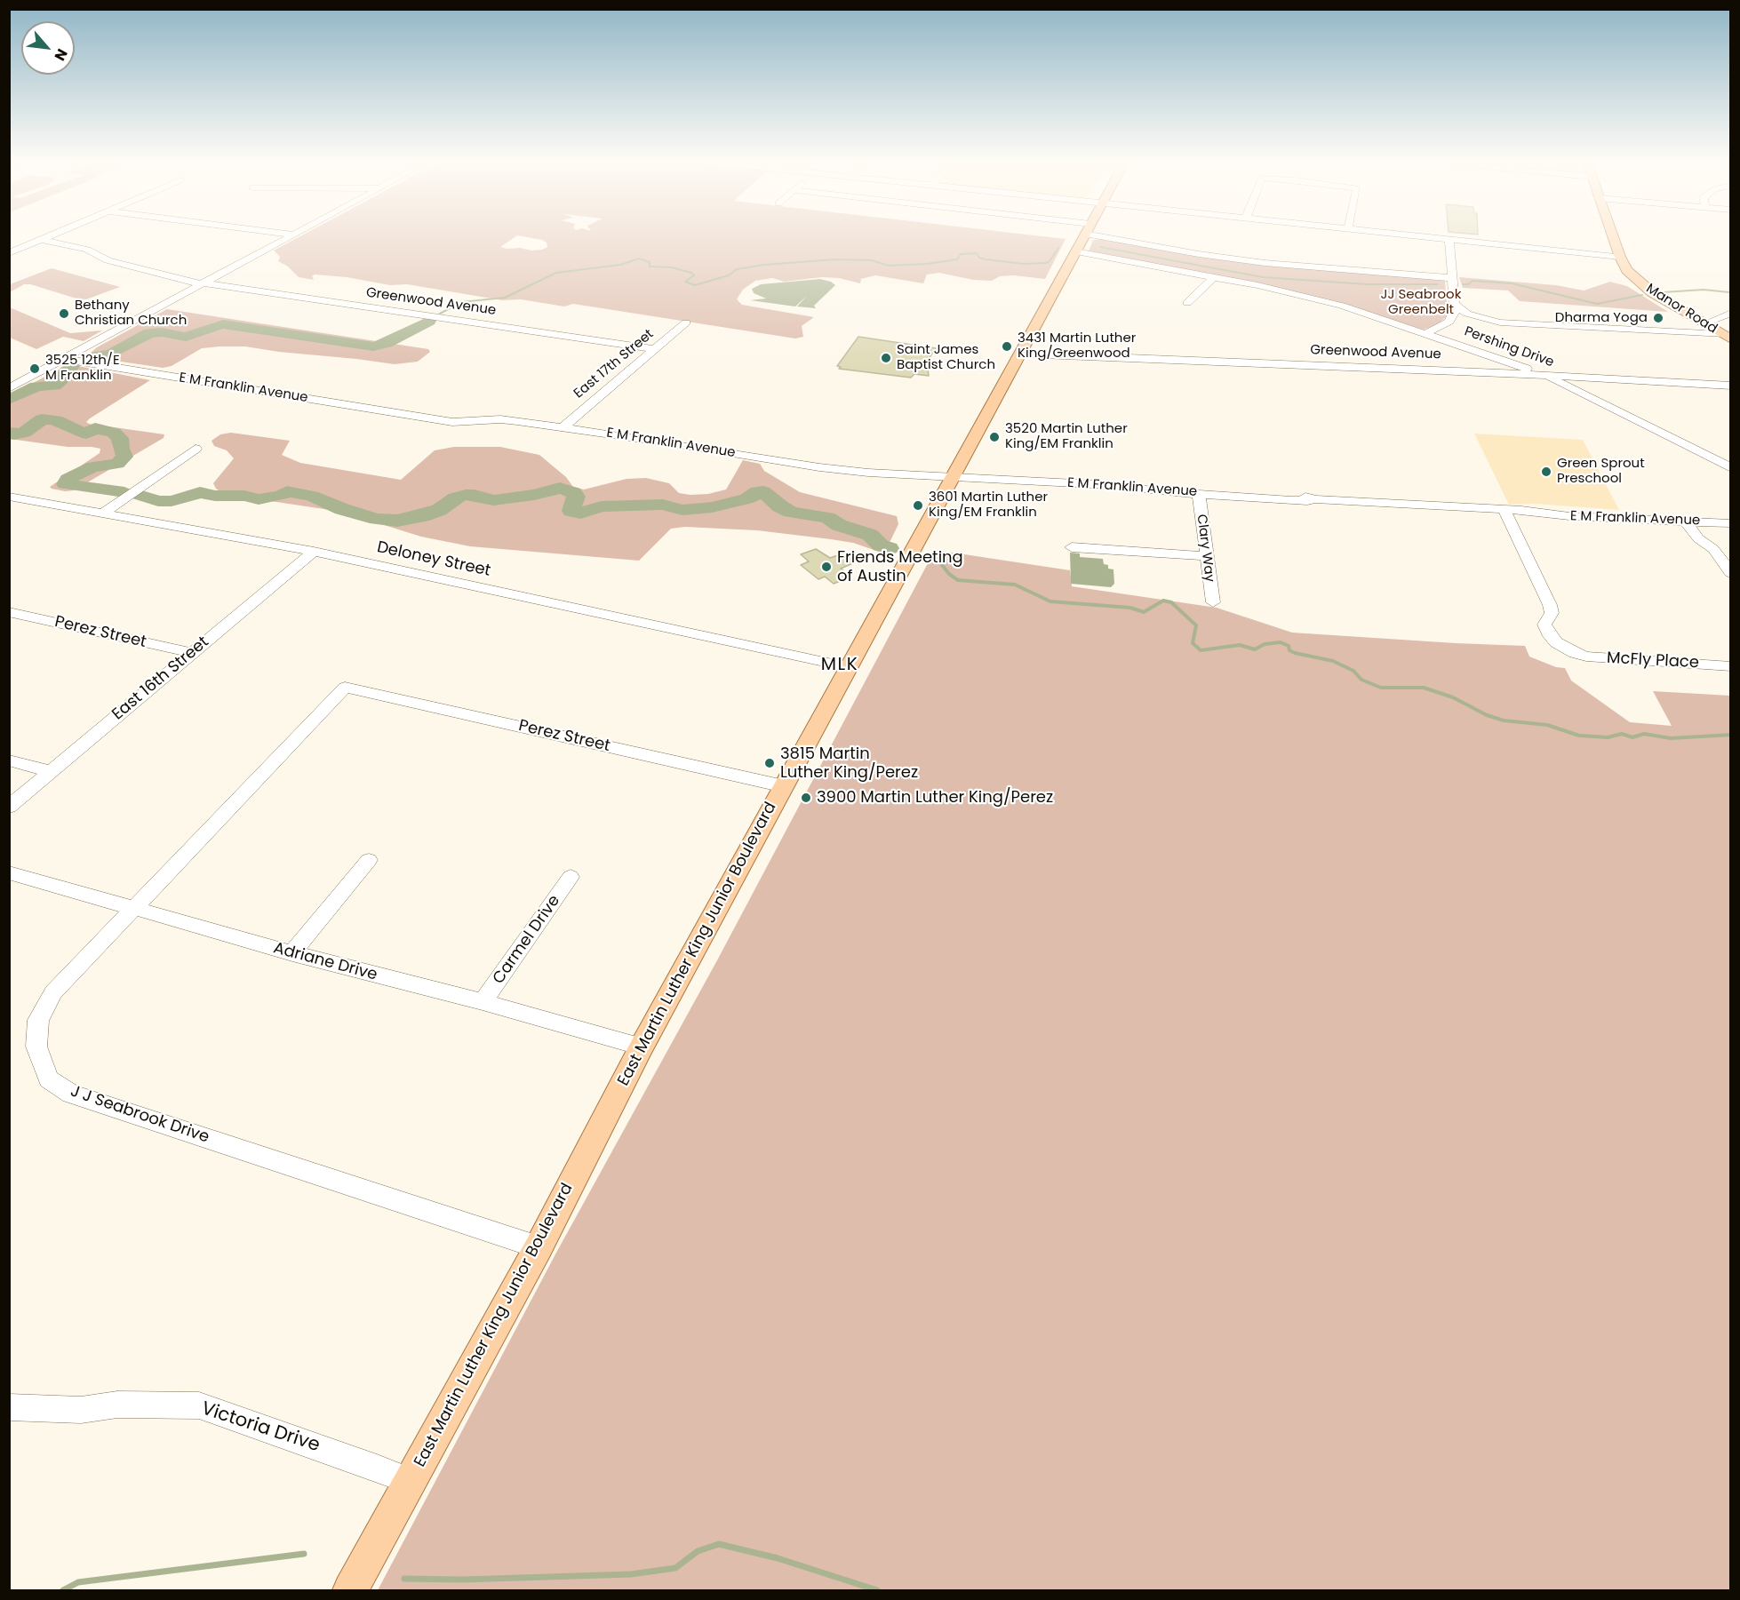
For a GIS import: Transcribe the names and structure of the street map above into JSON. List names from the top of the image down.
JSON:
{
  "streets": {
    "main road": ["Manor Road", "East Martin Luther King Junior Boulevard"],
    "street": [
      "Greenwood Avenue",
      "Pershing Drive",
      "East 17th Street",
      "E M Franklin Avenue",
      "Clary Way",
      "Deloney Street",
      "Perez Street",
      "McFly Place",
      "East 16th Street",
      "Carmel Drive",
      "Adriane Drive",
      "J J Seabrook Drive",
      "Victoria Drive"
    ]
  },
  "crossings": [
    ["Greenwood Avenue", "Pershing Drive"],
    ["Greenwood Avenue", "East 17th Street"],
    ["Greenwood Avenue", "East Martin Luther King Junior Boulevard"],
    ["Pershing Drive", "East Martin Luther King Junior Boulevard"],
    ["East 17th Street", "E M Franklin Avenue"],
    ["E M Franklin Avenue", "Clary Way"],
    ["E M Franklin Avenue", "McFly Place"],
    ["E M Franklin Avenue", "East Martin Luther King Junior Boulevard"],
    ["Deloney Street", "East 16th Street"],
    ["Deloney Street", "East Martin Luther King Junior Boulevard"],
    ["Perez Street", "East 16th Street"],
    ["Perez Street", "East Martin Luther King Junior Boulevard"],
    ["Perez Street", "J J Seabrook Drive"],
    ["Carmel Drive", "Adriane Drive"],
    ["East Martin Luther King Junior Boulevard", "Adriane Drive"],
    ["East Martin Luther King Junior Boulevard", "J J Seabrook Drive"],
    ["East Martin Luther King Junior Boulevard", "Victoria Drive"],
    ["Adriane Drive", "J J Seabrook Drive"]
  ],
  "districts": ["MLK"],
  "parks": ["JJ Seabrook Greenbelt"],
  "places": [
    "Bethany Christian Church",
    "Dharma Yoga",
    "3431 Martin Luther King/Greenwood",
    "Saint James Baptist Church",
    "3525 12th/E M Franklin",
    "3520 Martin Luther King/EM Franklin",
    "Green Sprout Preschool",
    "3601 Martin Luther King/EM Franklin",
    "Friends Meeting of Austin",
    "3815 Martin Luther King/Perez",
    "3900 Martin Luther King/Perez"
  ],
  "north": "bottom right"
}
